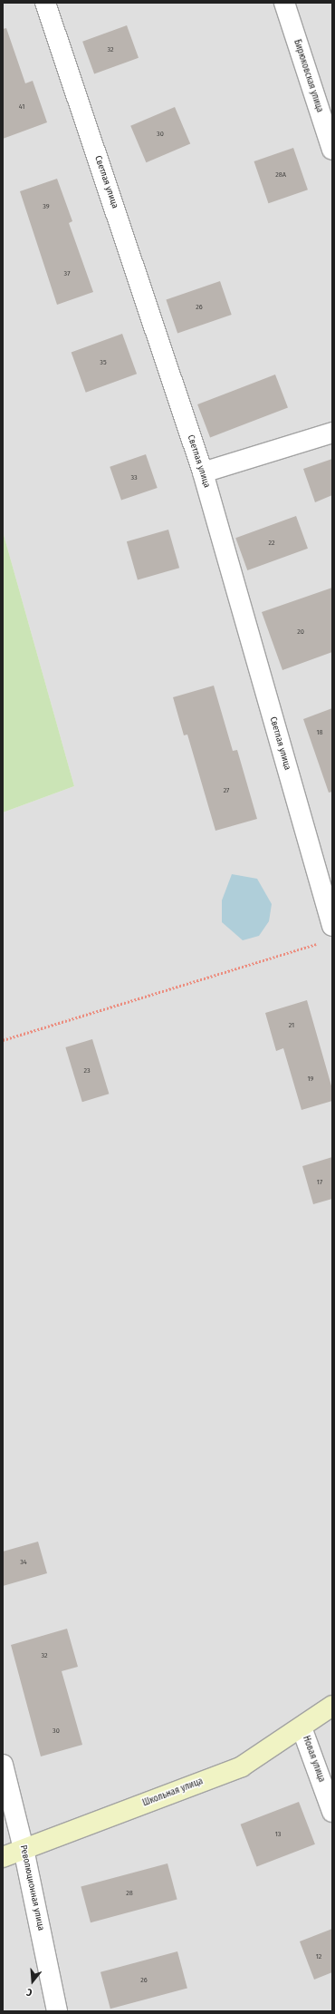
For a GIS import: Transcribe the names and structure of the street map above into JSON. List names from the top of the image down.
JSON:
{
  "streets": {
    "street": [
      "Бирюковская улица",
      "Светлая улица",
      "Новая улица",
      "Школьная улица",
      "Революционная улица"
    ]
  },
  "crossings": [
    ["Новая улица", "Школьная улица"],
    ["Школьная улица", "Революционная улица"]
  ],
  "house_numbers": [
    "32",
    "41",
    "30",
    "28А",
    "39",
    "37",
    "26",
    "35",
    "33",
    "22",
    "20",
    "18",
    "27",
    "21",
    "23",
    "19",
    "17",
    "34",
    "32",
    "30",
    "13",
    "28",
    "12",
    "26"
  ],
  "north": "bottom"
}
